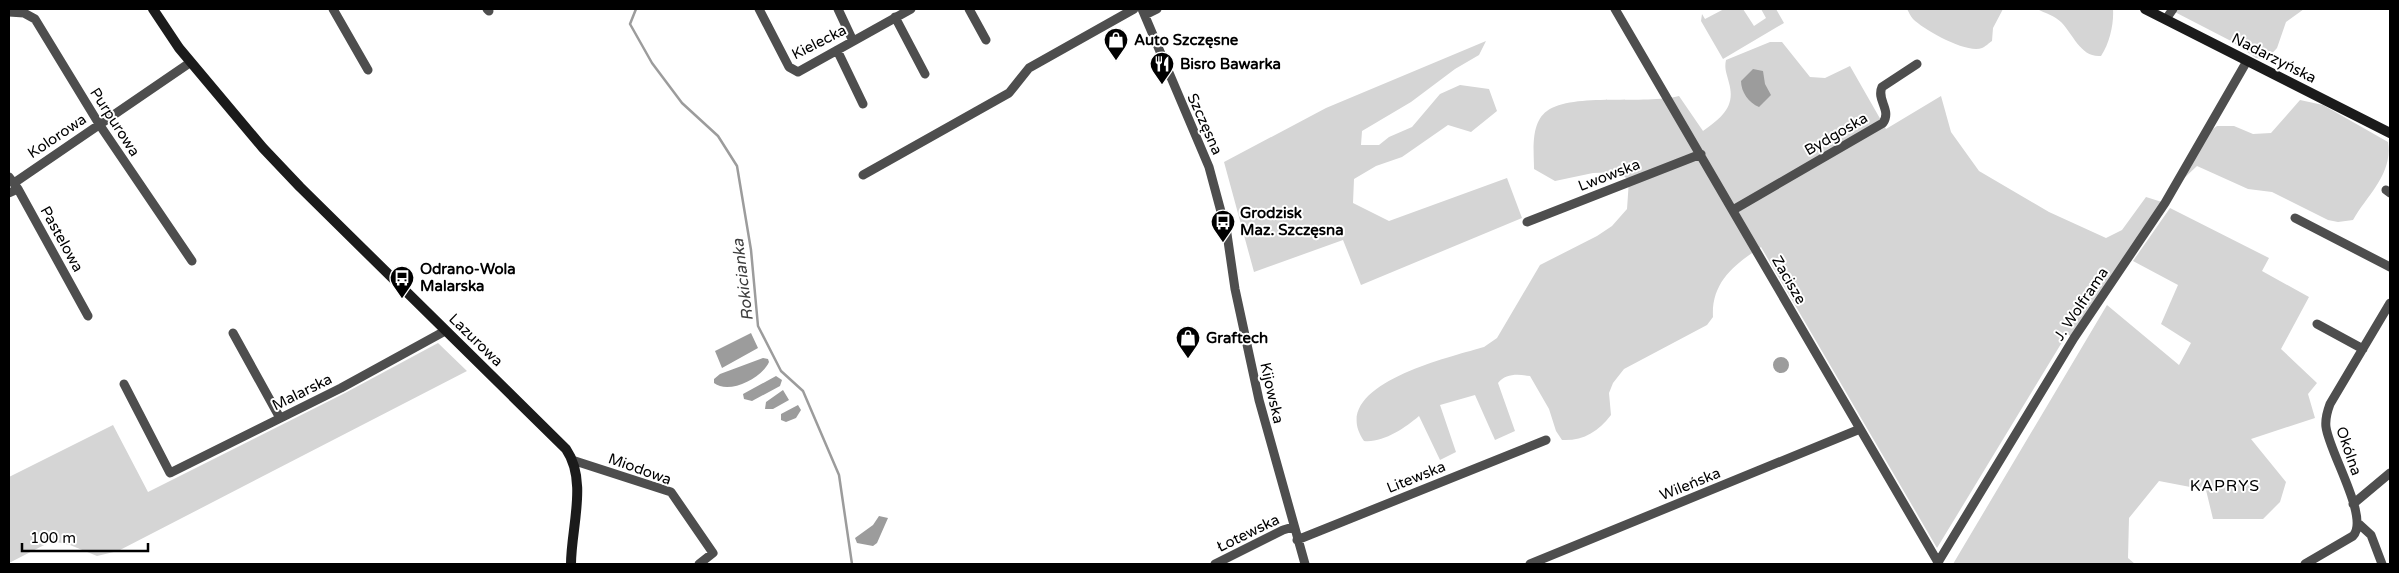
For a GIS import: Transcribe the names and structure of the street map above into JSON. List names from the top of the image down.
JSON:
{
  "streets": {
    "street": [
      "Kielecka",
      "Nadarzyńska",
      "Purpurowa",
      "Szczęsna",
      "Bydgoska",
      "Kolorowa",
      "Lwowska",
      "Pastelowa",
      "Zacisze",
      "J. Wolframa",
      "Lazurowa",
      "Malarska",
      "Kijowska",
      "Okólna",
      "Miodowa",
      "Litewska",
      "Wileńska",
      "Łotewska"
    ]
  },
  "crossings": [
    ["Nadarzyńska", "J. Wolframa"],
    ["Purpurowa", "Kolorowa"],
    ["Szczęsna", "Kijowska"],
    ["Bydgoska", "Zacisze"],
    ["Kolorowa", "Pastelowa"],
    ["Kolorowa", "Lazurowa"],
    ["Lwowska", "Zacisze"],
    ["Zacisze", "J. Wolframa"],
    ["Zacisze", "Wileńska"],
    ["Lazurowa", "Malarska"],
    ["Lazurowa", "Miodowa"],
    ["Kijowska", "Litewska"],
    ["Kijowska", "Łotewska"]
  ],
  "districts": ["KAPRYS"],
  "water": ["Rokicianka"],
  "places": {
    "shop": ["Auto Szczęsne", "Graftech"],
    "restaurant": ["Bisro Bawarka"],
    "bus stop": ["Grodzisk Maz. Szczęsna", "Odrano-Wola Malarska"]
  },
  "scale_bar": "100 m"
}
